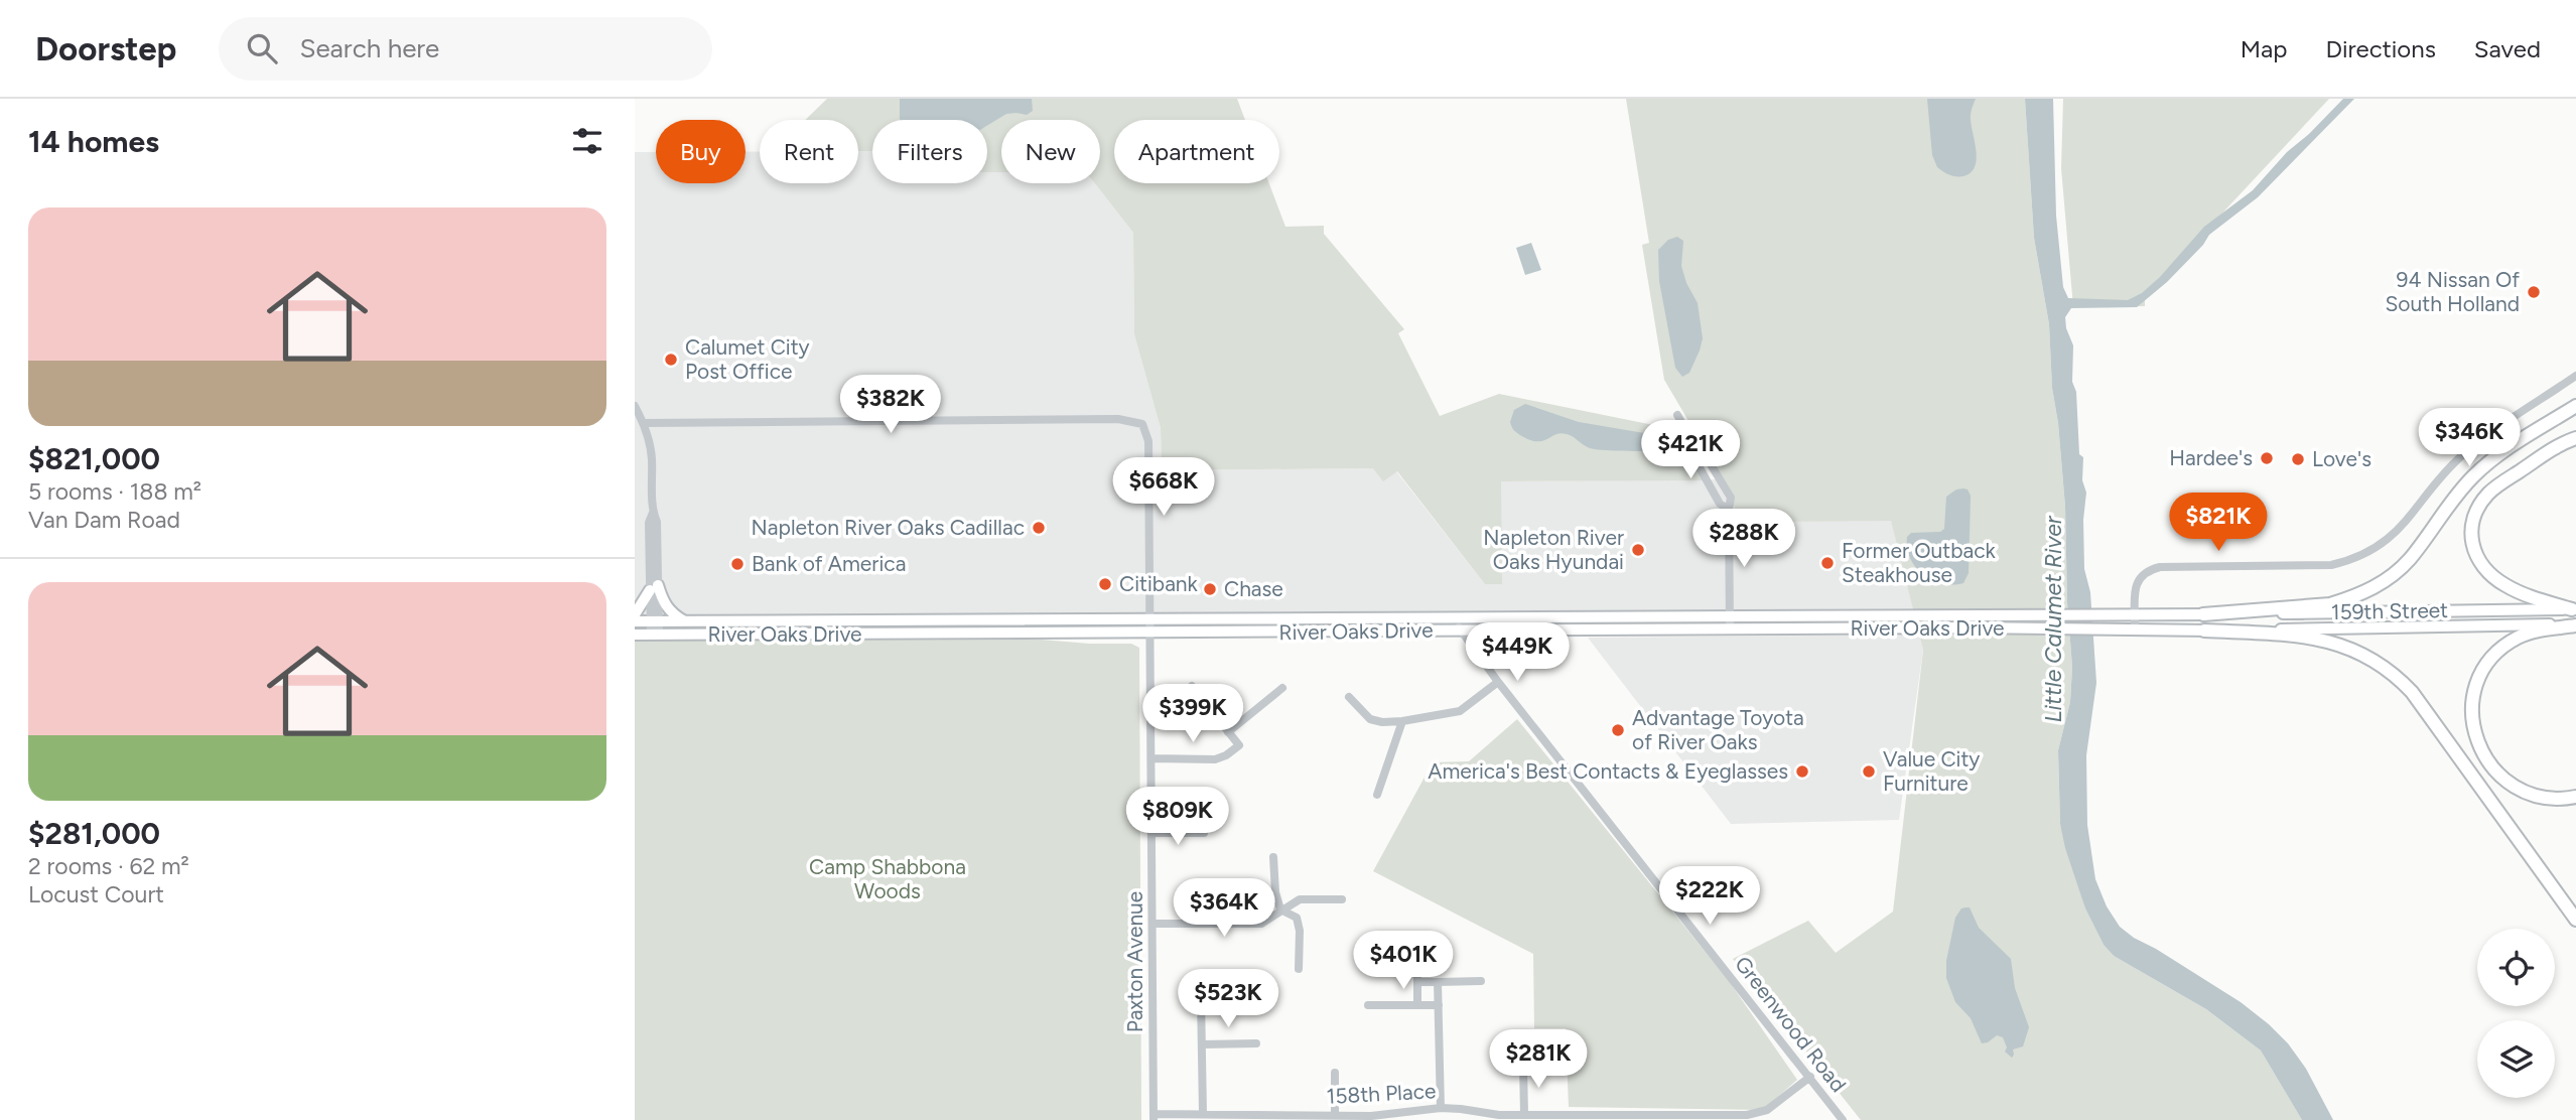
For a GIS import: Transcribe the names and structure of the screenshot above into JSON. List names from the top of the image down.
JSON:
{
  "streets": {
    "main road": ["159th Street", "River Oaks Drive"],
    "street": ["Paxton Avenue", "Greenwood Road", "158th Place"]
  },
  "crossings": [
    ["159th Street", "River Oaks Drive"],
    ["River Oaks Drive", "Paxton Avenue"],
    ["River Oaks Drive", "Greenwood Road"],
    ["Paxton Avenue", "158th Place"],
    ["Greenwood Road", "158th Place"]
  ],
  "water": ["Little Calumet River"],
  "parks": ["Camp Shabbona Woods"],
  "places": [
    "94 Nissan Of South Holland",
    "Calumet City Post Office",
    "Hardee's",
    "Love's",
    "Napleton River Oaks Cadillac",
    "Napleton River Oaks Hyundai",
    "Former Outback Steakhouse",
    "Bank of America",
    "Citibank",
    "Chase",
    "Advantage Toyota of River Oaks",
    "America's Best Contacts & Eyeglasses",
    "Value City Furniture"
  ],
  "page": {
    "header": "Doorstep",
    "search": "Search here",
    "nav": ["Map", "Directions", "Saved"],
    "heading": "14 homes",
    "chip": [
      "Buy",
      "Rent",
      "Filters",
      "New",
      "Apartment"
    ],
    "list": [
      {
        "name": "$821,000",
        "note": "5 rooms · 188 m² · Van Dam Road"
      },
      {
        "name": "$281,000",
        "note": "2 rooms · 62 m² · Locust Court"
      }
    ],
    "price": [
      "$382K",
      "$346K",
      "$421K",
      "$668K",
      "$821K",
      "$288K",
      "$449K",
      "$399K",
      "$809K",
      "$222K",
      "$364K",
      "$401K",
      "$523K",
      "$281K"
    ]
  }
}
